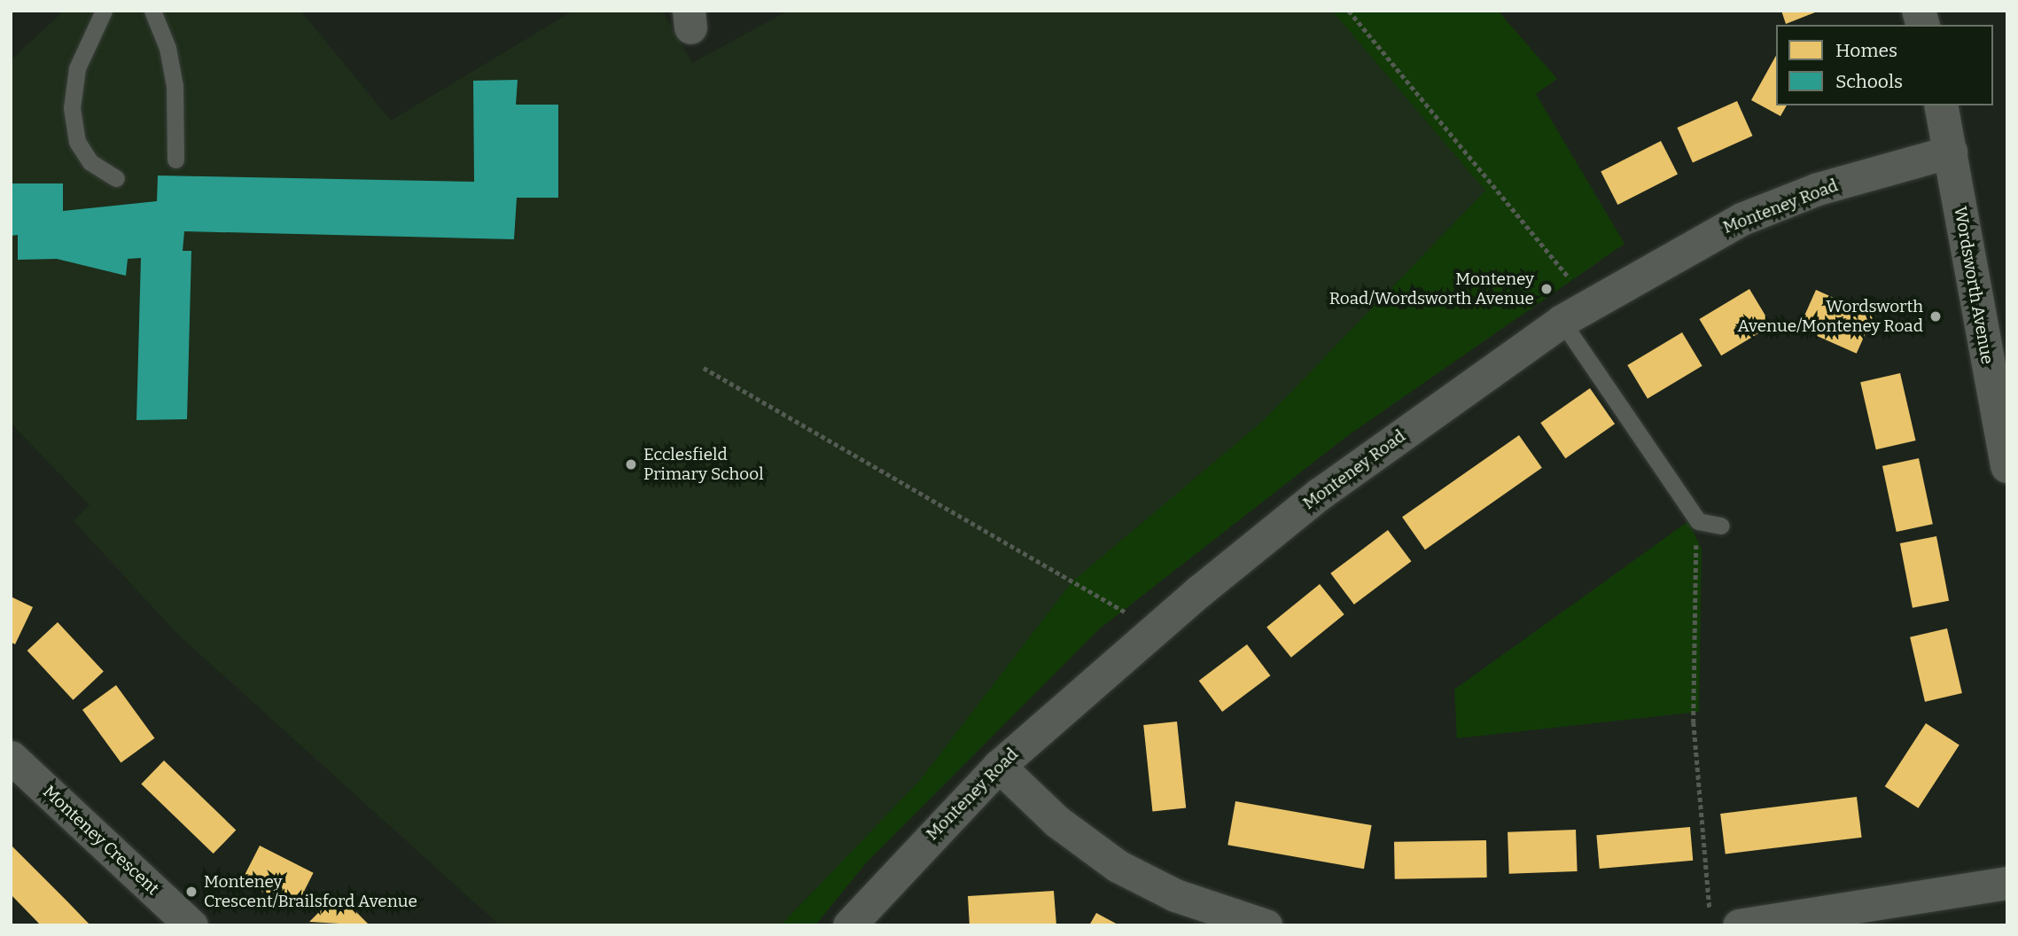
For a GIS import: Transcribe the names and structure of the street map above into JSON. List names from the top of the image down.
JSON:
{
  "streets": {
    "street": ["Monteney Road", "Wordsworth Avenue", "Monteney Crescent"]
  },
  "crossings": [
    ["Monteney Road", "Wordsworth Avenue"]
  ],
  "places": [
    "Monteney Road/Wordsworth Avenue",
    "Wordsworth Avenue/Monteney Road",
    "Ecclesfield Primary School",
    "Monteney Crescent/Brailsford Avenue"
  ],
  "legend": ["Homes", "Schools"]
}
